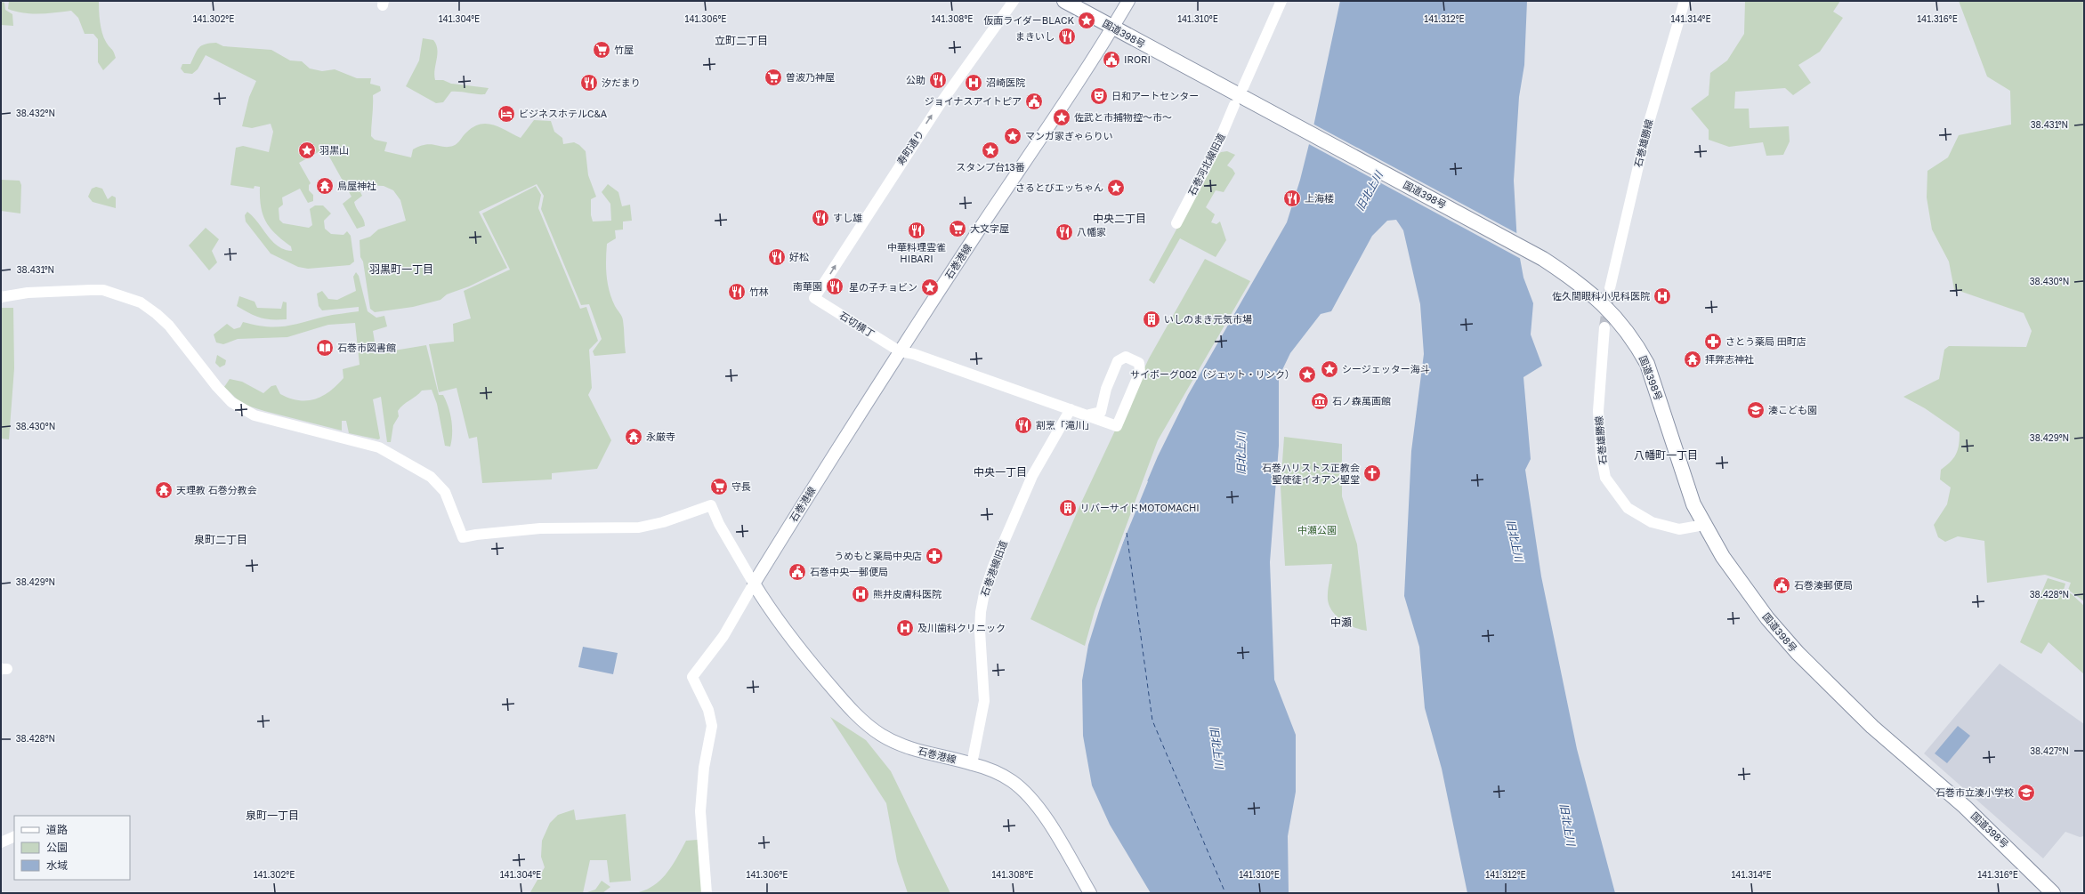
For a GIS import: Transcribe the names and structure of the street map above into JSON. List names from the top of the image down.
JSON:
{
  "streets": {
    "highway": ["国道398号"],
    "main road": ["石巻港線"],
    "street": [
      "石巻雄勝線",
      "寿町通り",
      "石巻河北線旧道",
      "石切横丁",
      "石巻港線旧道"
    ]
  },
  "crossings": [
    ["国道398号", "石巻雄勝線"],
    ["国道398号", "石巻港線"],
    ["寿町通り", "石切横丁"],
    ["石巻港線", "石切横丁"],
    ["石巻港線", "石巻港線旧道"],
    ["石切横丁", "石巻港線旧道"]
  ],
  "one_way": ["寿町通り"],
  "districts": [
    "立町二丁目",
    "中央二丁目",
    "羽黒町一丁目",
    "八幡町一丁目",
    "中央一丁目",
    "泉町二丁目",
    "中瀬",
    "泉町一丁目"
  ],
  "water": ["旧北上川"],
  "parks": ["中瀬公園"],
  "places": {
    "place": [
      "仮面ライダーBLACK",
      "佐武と市捕物控〜市〜",
      "マンガ家ぎゃらりい",
      "羽黒山",
      "スタンプ台13番",
      "さるとびエッちゃん",
      "星の子チョビン",
      "シージェッター海斗",
      "サイボーグ002（ジェット・リンク）"
    ],
    "restaurant": [
      "まきいし",
      "公助",
      "汐だまり",
      "上海楼",
      "すし雄",
      "中華料理雲雀 HIBARI",
      "八幡家",
      "好松",
      "南華園",
      "竹林",
      "割烹「滝川」"
    ],
    "supermarket": [
      "竹屋",
      "曽波乃神屋",
      "大文字屋",
      "守長"
    ],
    "public building": [
      "IRORI",
      "ジョイナスアイトピア",
      "石巻中央一郵便局",
      "石巻湊郵便局"
    ],
    "hospital": [
      "沼崎医院",
      "佐久間眼科小児科医院",
      "熊井皮膚科医院",
      "及川歯科クリニック"
    ],
    "theatre": ["日和アートセンター"],
    "hotel": ["ビジネスホテルC&A"],
    "temple": [
      "鳥屋神社",
      "拝弊志神社",
      "永厳寺",
      "天理教 石巻分教会"
    ],
    "building": ["いしのまき元気市場", "リバーサイドMOTOMACHI"],
    "pharmacy": ["さとう薬局 田町店", "うめもと薬局中央店"],
    "library": ["石巻市図書館"],
    "museum": ["石ノ森萬画館"],
    "school or university": ["湊こども園", "石巻市立湊小学校"],
    "church": ["石巻ハリストス正教会 聖使徒イオアン聖堂"]
  },
  "legend": ["道路", "公園", "水域"],
  "coordinates": [
    "141.302°E",
    "141.304°E",
    "141.306°E",
    "141.308°E",
    "141.310°E",
    "141.312°E",
    "141.314°E",
    "141.316°E",
    "38.432°N",
    "38.431°N",
    "38.430°N",
    "38.429°N",
    "38.428°N",
    "38.427°N"
  ]
}
